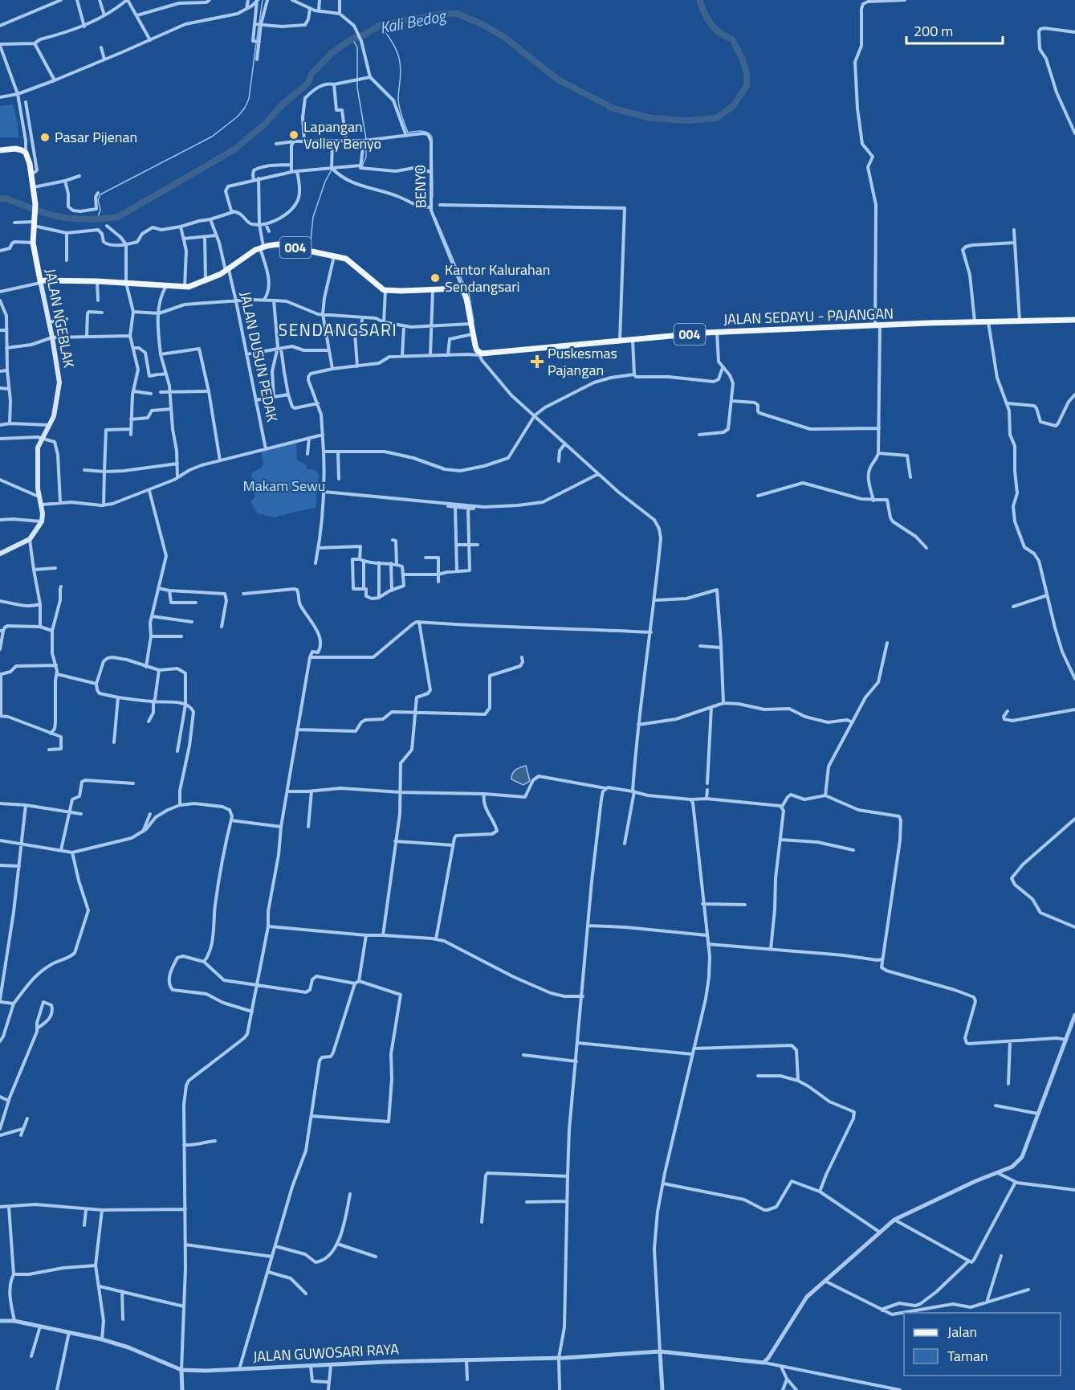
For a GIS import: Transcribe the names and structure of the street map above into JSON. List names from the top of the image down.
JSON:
{
  "streets": {
    "main road": ["004", "JALAN SEDAYU - PAJANGAN", "JALAN NGEBLAK"],
    "street": ["BENYO", "JALAN DUSUN PEDAK", "JALAN GUWOSARI RAYA"]
  },
  "crossings": [
    ["004", "JALAN NGEBLAK"],
    ["004", "JALAN DUSUN PEDAK"]
  ],
  "districts": ["SENDANGSARI"],
  "water": ["Kali Bedog"],
  "parks": ["Makam Sewu"],
  "places": {
    "other": ["Lapangan Volley Benyo", "Pasar Pijenan", "Kantor Kalurahan Sendangsari"],
    "health": ["Puskesmas Pajangan"]
  },
  "legend": ["Jalan", "Taman"],
  "scale_bar": "200 m"
}
